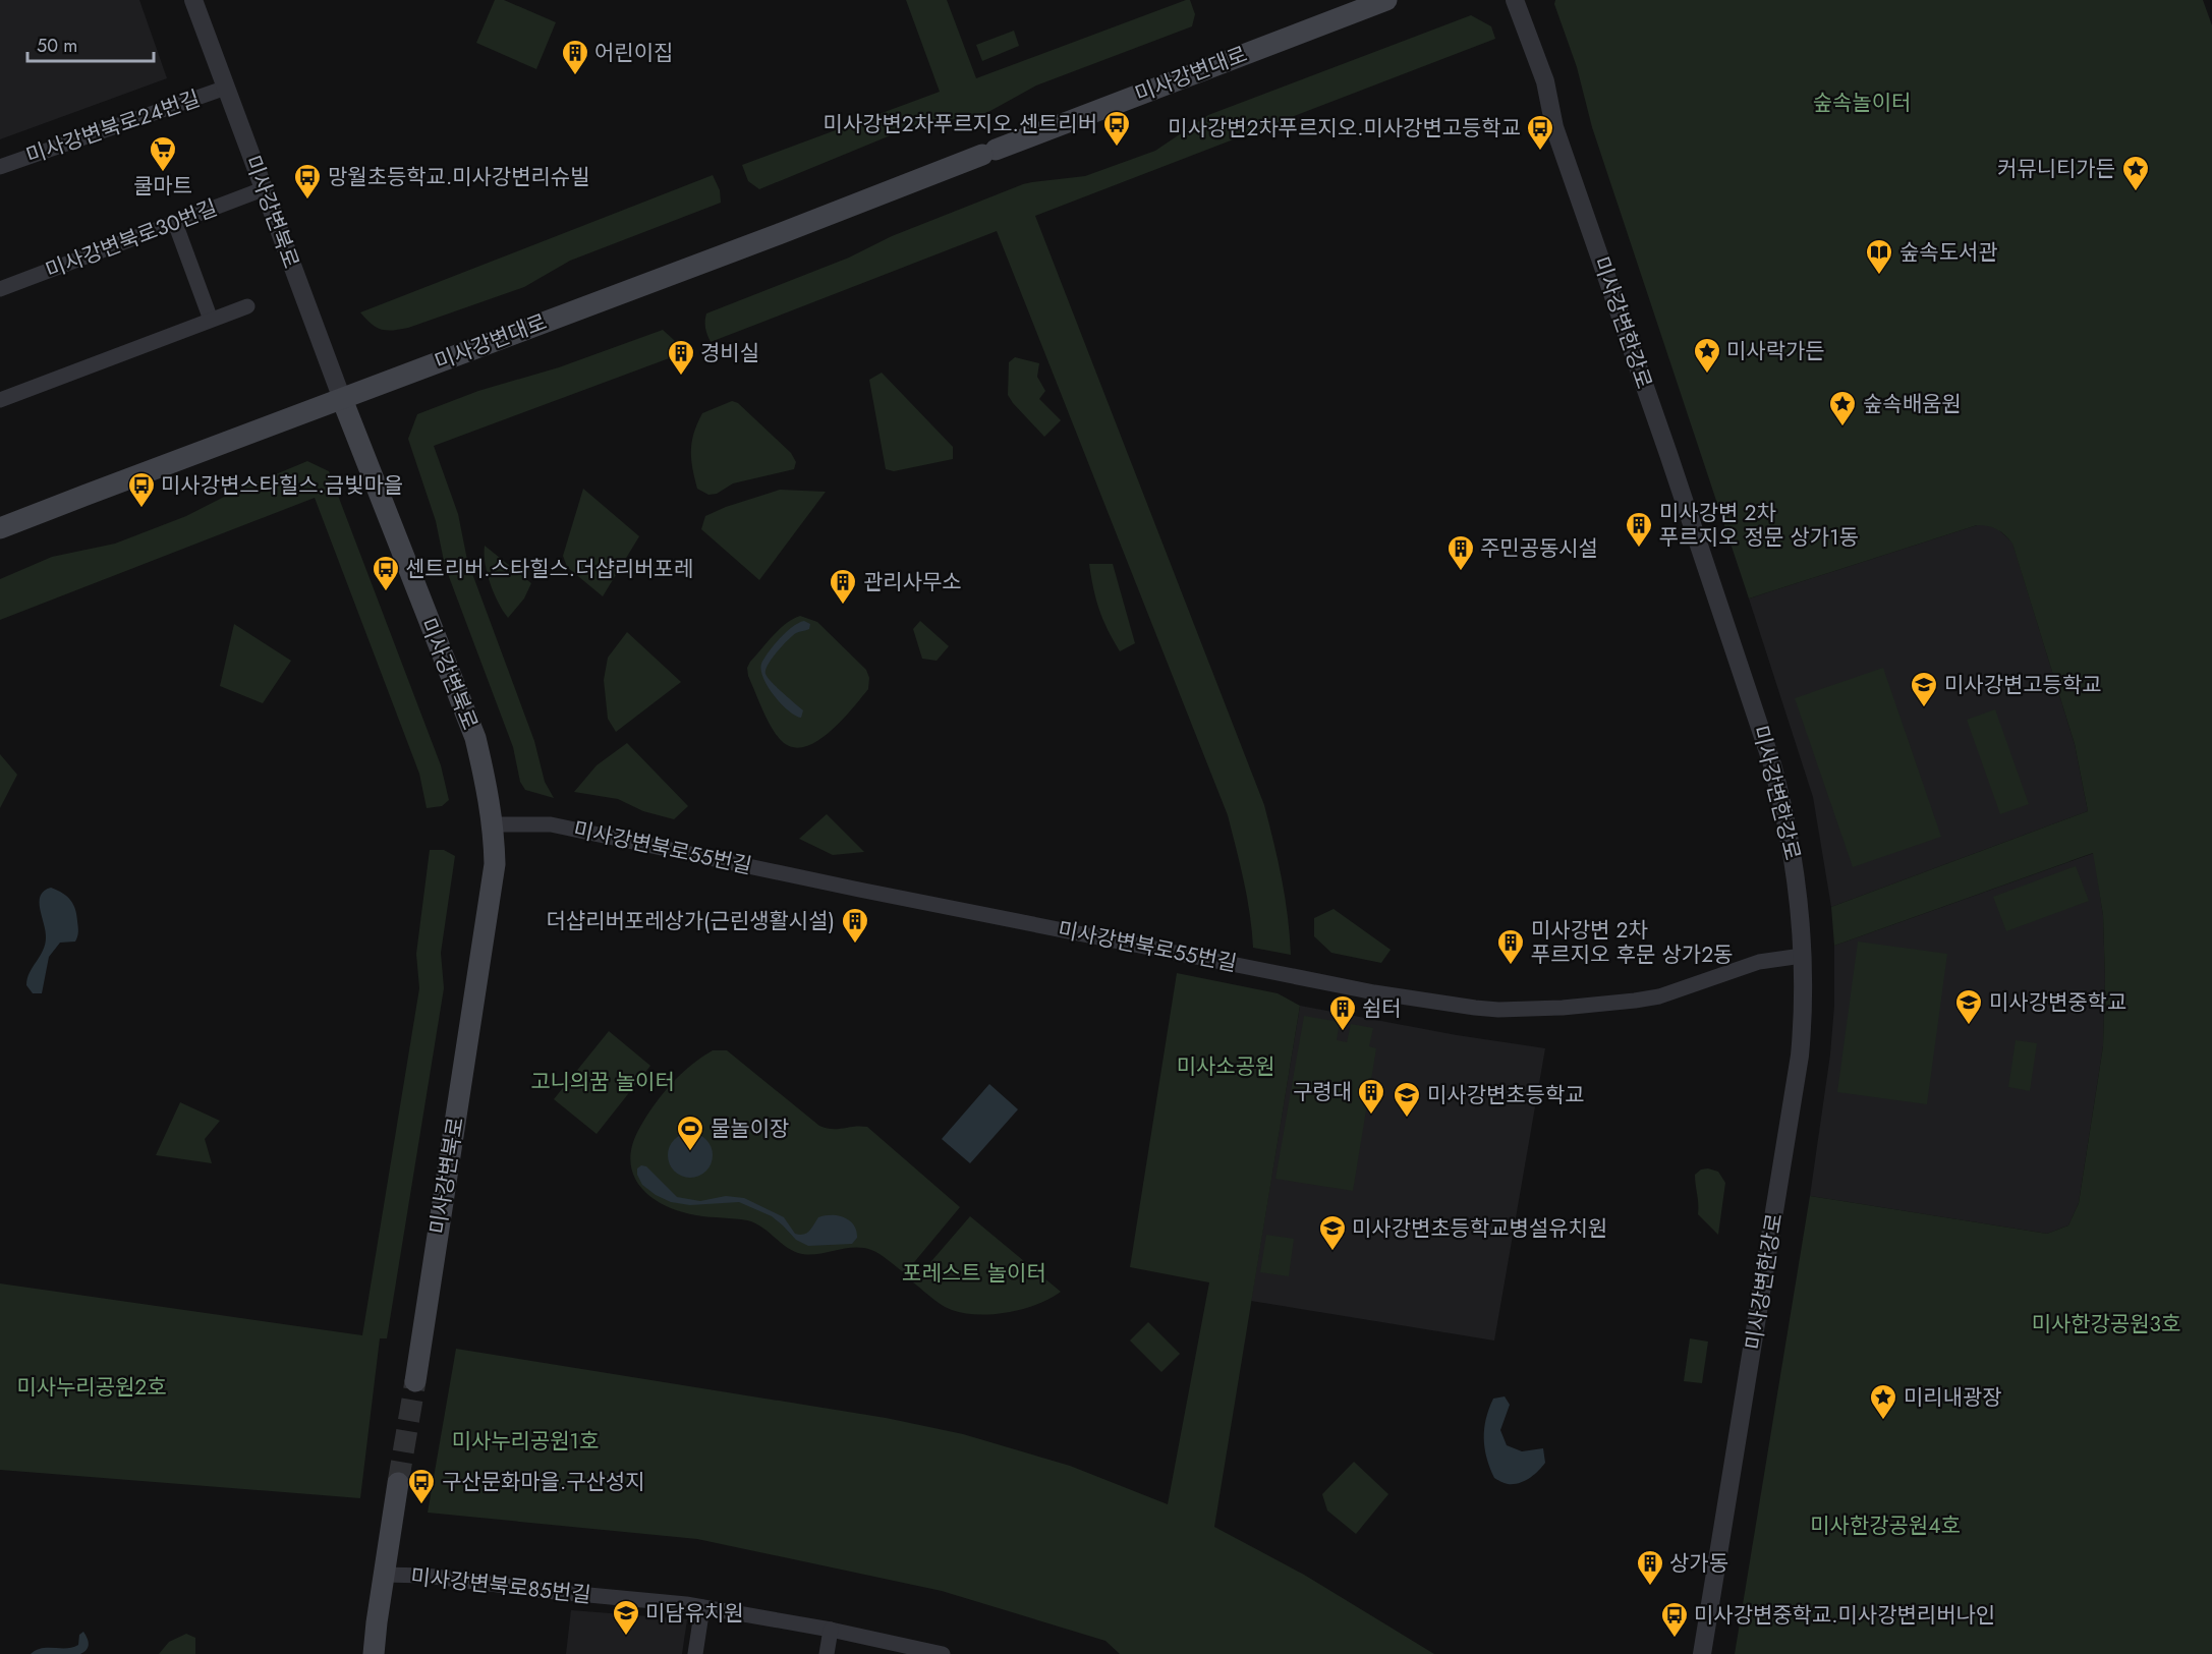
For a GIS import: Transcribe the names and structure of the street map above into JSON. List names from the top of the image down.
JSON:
{
  "streets": {
    "main road": ["미사강변대로", "미사강변북로"],
    "street": [
      "미사강변북로24번길",
      "미사강변북로30번길",
      "미사강변한강로",
      "미사강변북로55번길",
      "미사강변북로85번길"
    ]
  },
  "crossings": [
    ["미사강변대로", "미사강변북로"],
    ["미사강변북로24번길", "미사강변북로"],
    ["미사강변북로", "미사강변북로30번길"],
    ["미사강변북로", "미사강변북로55번길"],
    ["미사강변한강로", "미사강변북로55번길"]
  ],
  "parks": [
    "숲속놀이터",
    "미사소공원",
    "고니의꿈 놀이터",
    "포레스트 놀이터",
    "미사한강공원3호",
    "미사누리공원2호",
    "미사누리공원1호",
    "미사한강공원4호"
  ],
  "places": {
    "building": [
      "어린이집",
      "경비실",
      "미사강변 2차 푸르지오 정문 상가1동",
      "주민공동시설",
      "관리사무소",
      "더샵리버포레상가(근린생활시설)",
      "미사강변 2차 푸르지오 후문 상가2동",
      "쉼터",
      "구령대",
      "상가동"
    ],
    "bus stop": [
      "미사강변2차푸르지오.센트리버",
      "미사강변2차푸르지오.미사강변고등학교",
      "망월초등학교.미사강변리슈빌",
      "미사강변스타힐스.금빛마을",
      "센트리버.스타힐스.더샵리버포레",
      "구산문화마을.구산성지",
      "미사강변중학교.미사강변리버나인"
    ],
    "supermarket": ["쿨마트"],
    "place": [
      "커뮤니티가든",
      "미사락가든",
      "숲속배움원",
      "미리내광장"
    ],
    "library": ["숲속도서관"],
    "school or university": [
      "미사강변고등학교",
      "미사강변중학교",
      "미사강변초등학교",
      "미사강변초등학교병설유치원",
      "미담유치원"
    ],
    "sports": ["물놀이장"]
  },
  "scale_bar": "50 m"
}
